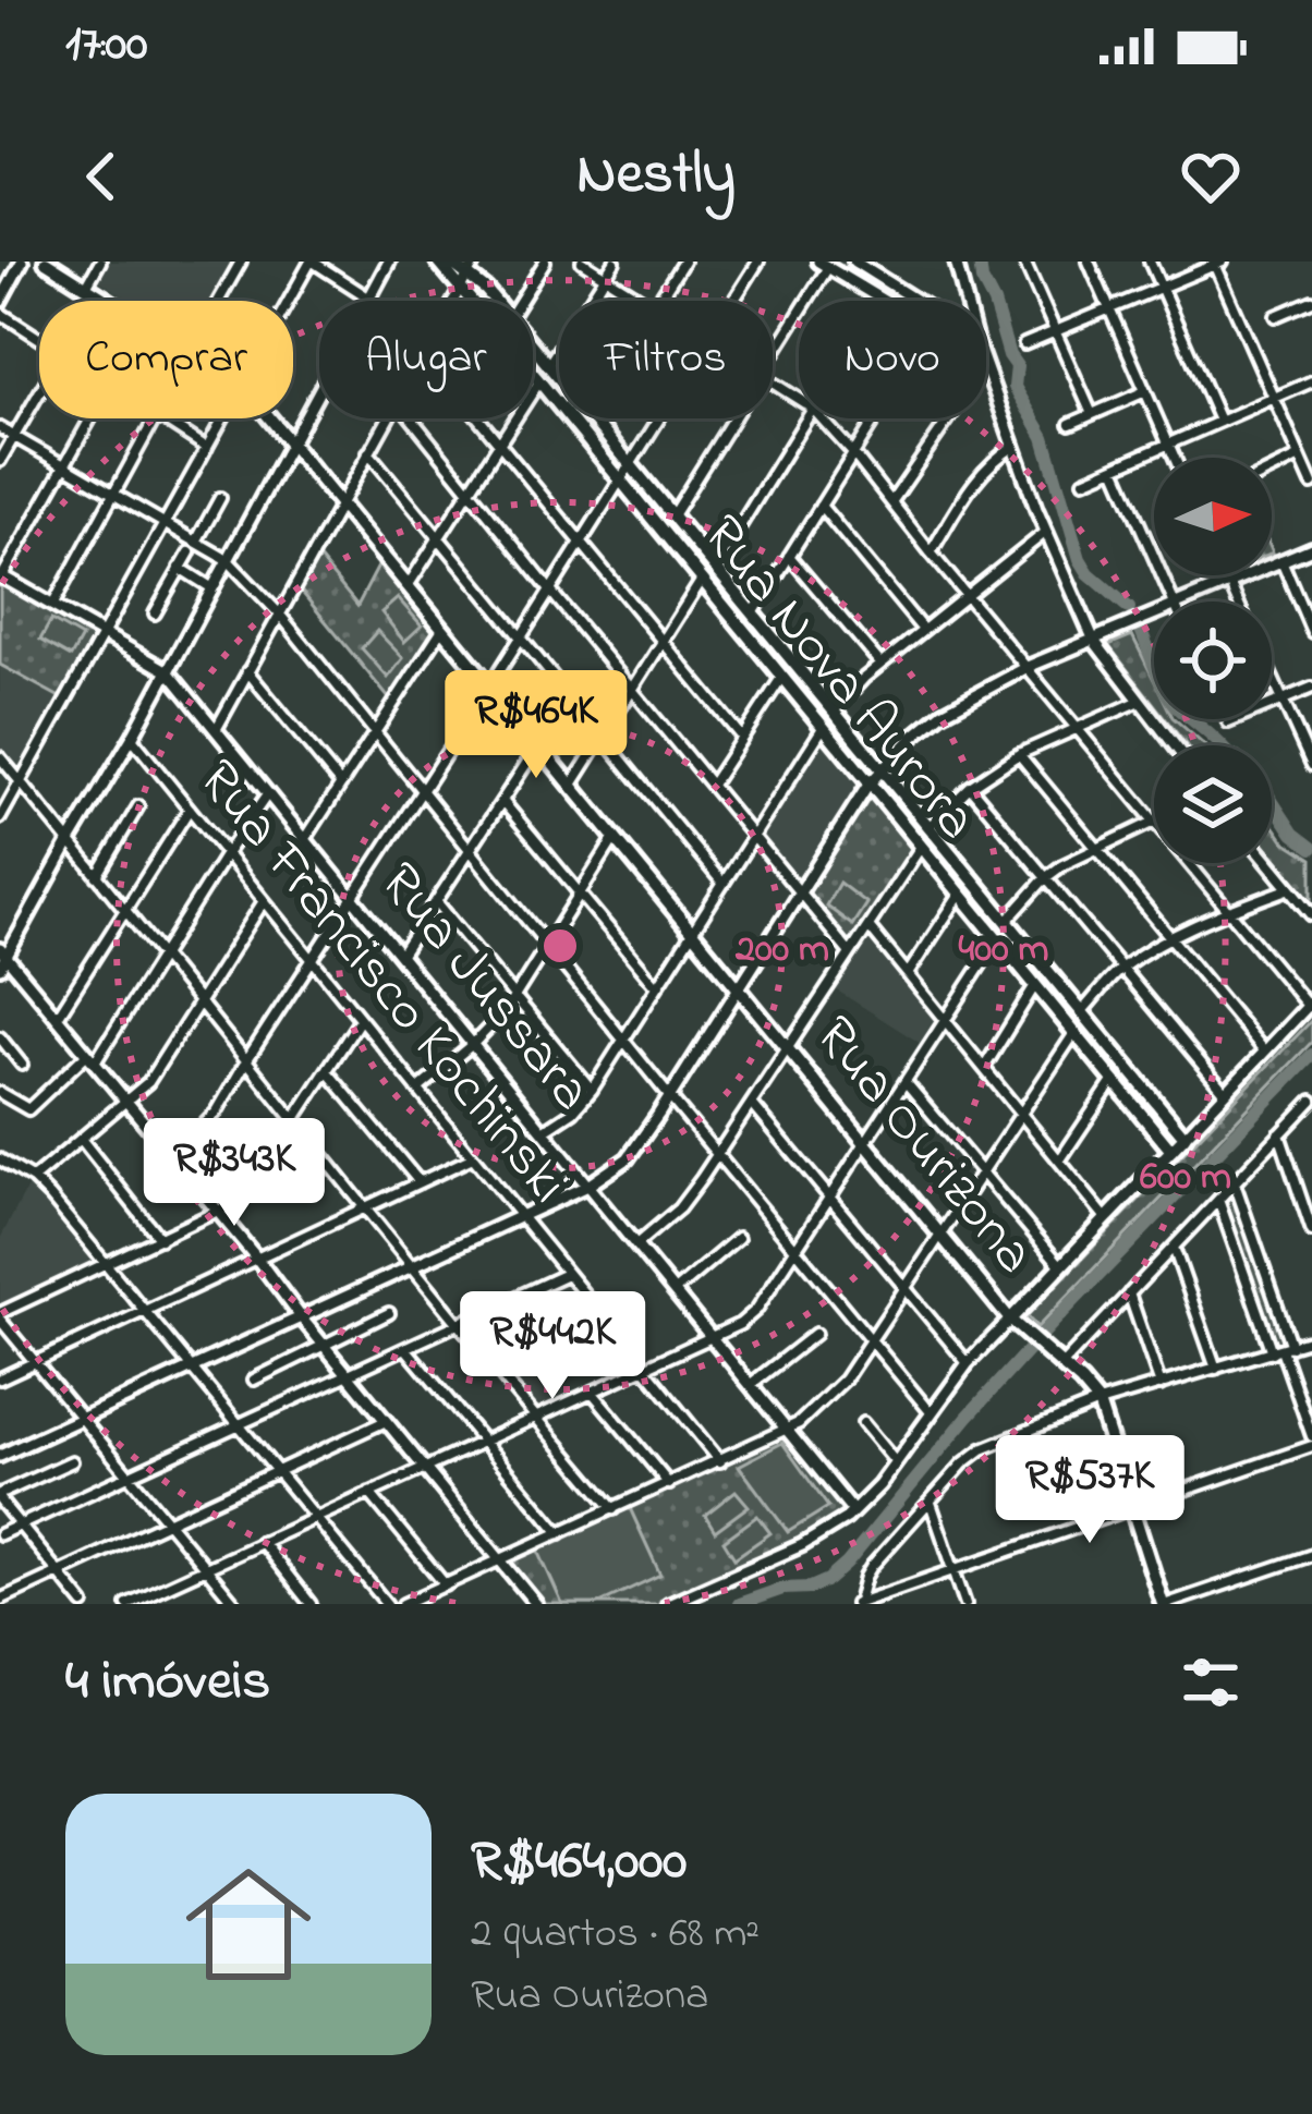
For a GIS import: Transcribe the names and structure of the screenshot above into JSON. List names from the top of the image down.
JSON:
{
  "streets": {
    "main road": ["Rua Nova Aurora", "Rua Ourizona"],
    "street": ["Rua Francisco Kochinski", "Rua Jussara"]
  },
  "north": "right",
  "page": {
    "status": "17:00",
    "header": "Nestly",
    "chip": [
      "Comprar",
      "Alugar",
      "Filtros",
      "Novo"
    ],
    "price": [
      "R$464K",
      "R$343K",
      "R$442K",
      "R$537K"
    ],
    "heading": "4 imóveis",
    "list": [
      {
        "name": "R$464,000",
        "note": "2 quartos · 68 m² · Rua Ourizona"
      }
    ]
  },
  "rings": ["200 m", "400 m", "600 m"]
}
